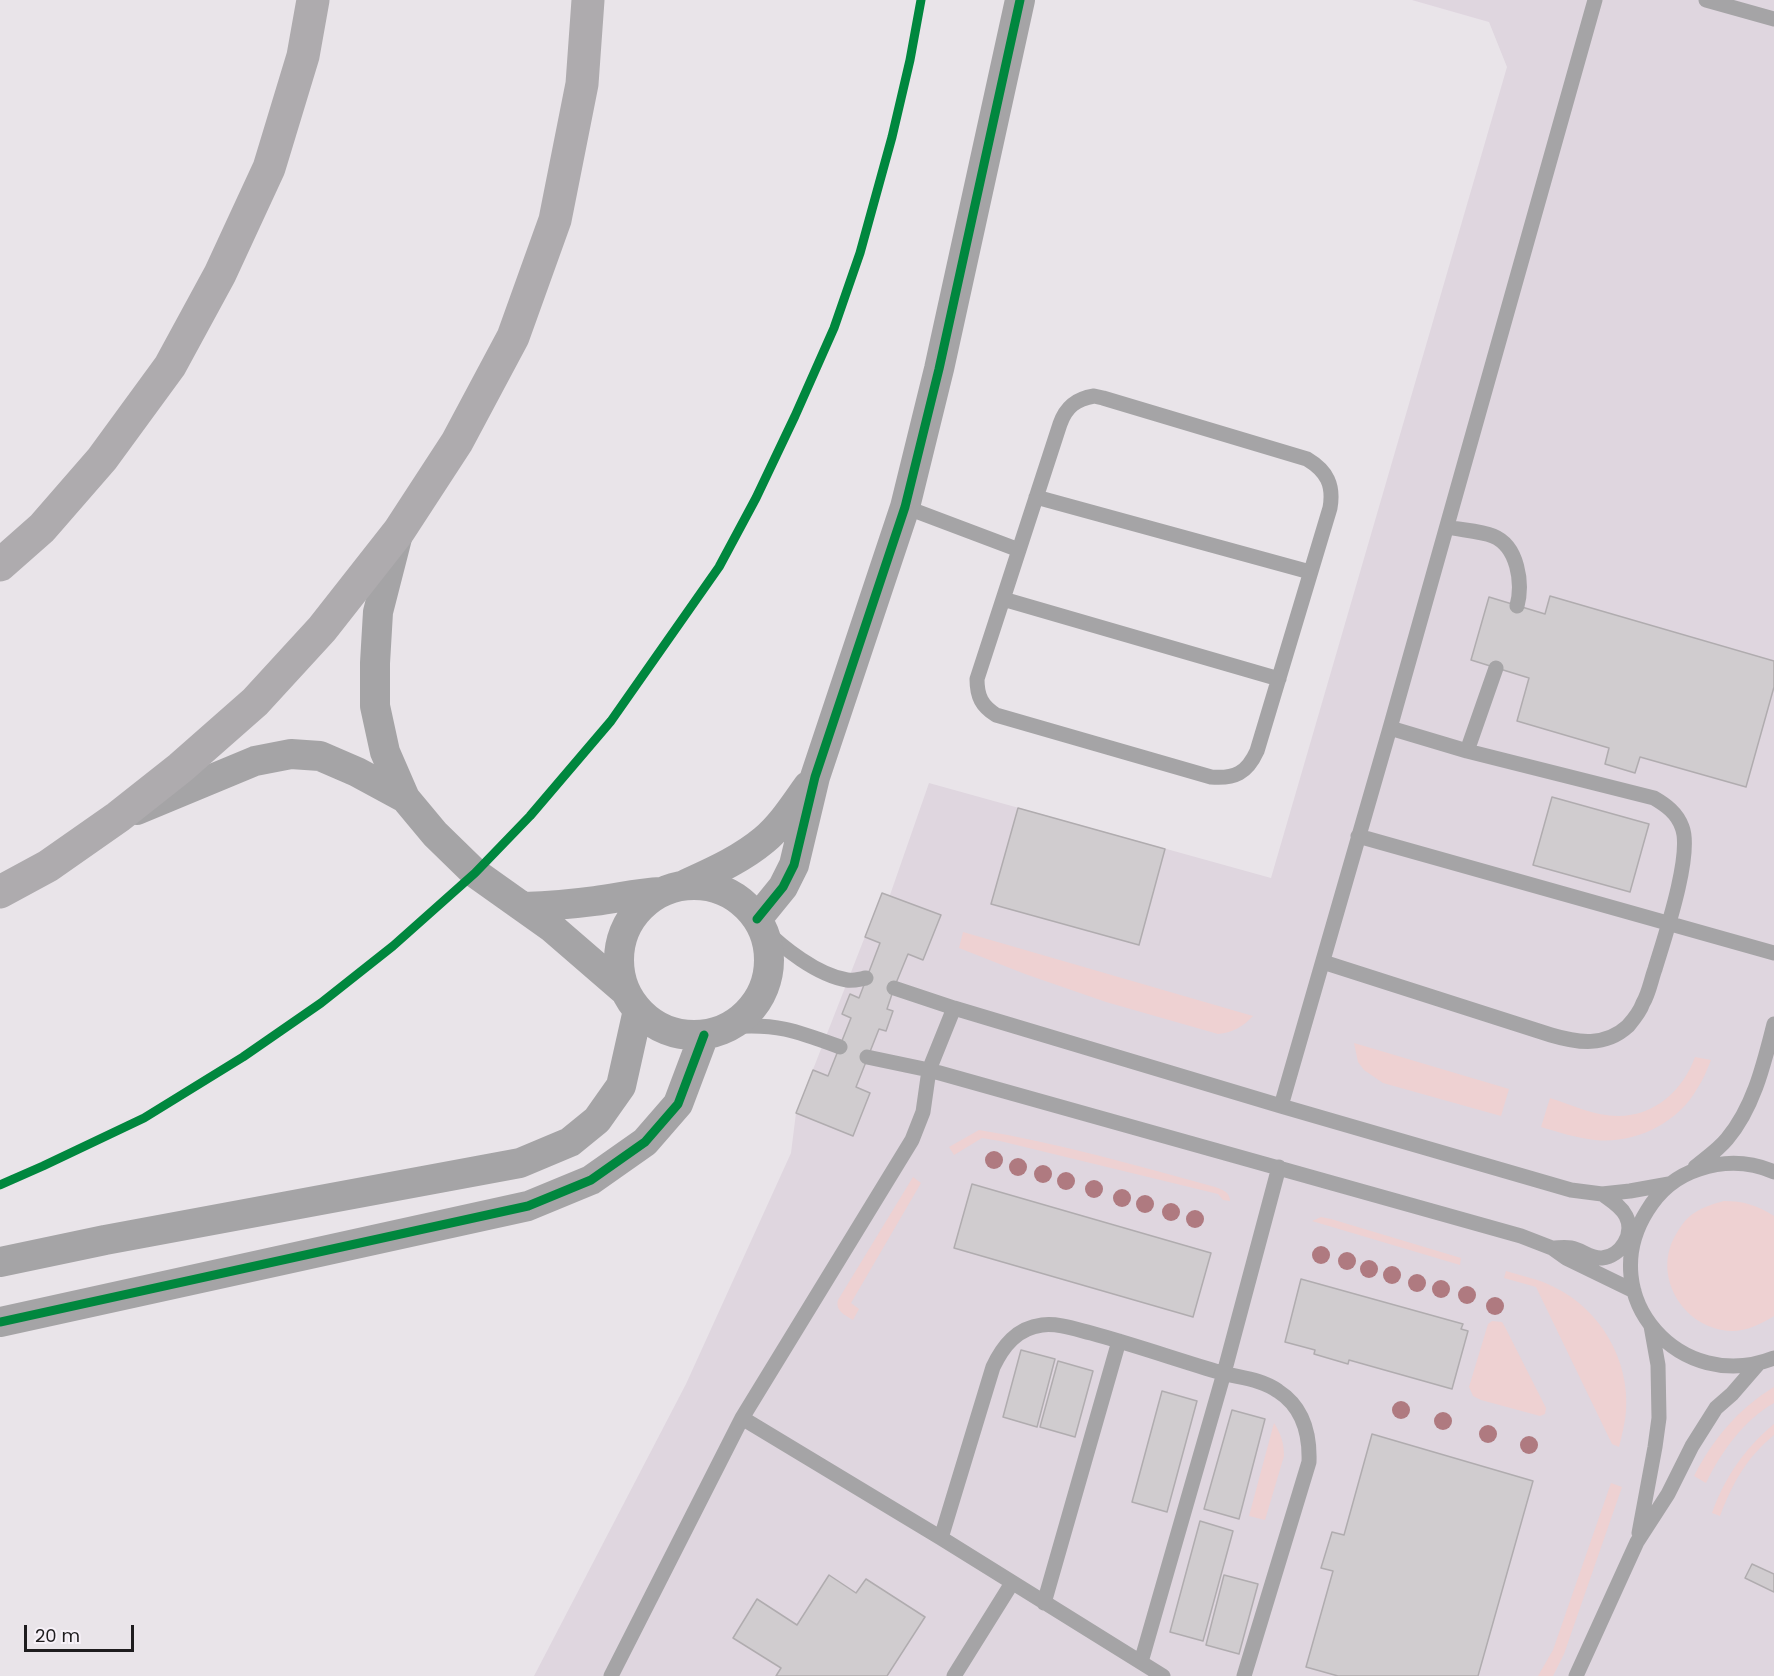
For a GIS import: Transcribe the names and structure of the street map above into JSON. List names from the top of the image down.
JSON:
{
  "scale_bar": "20 m"
}
